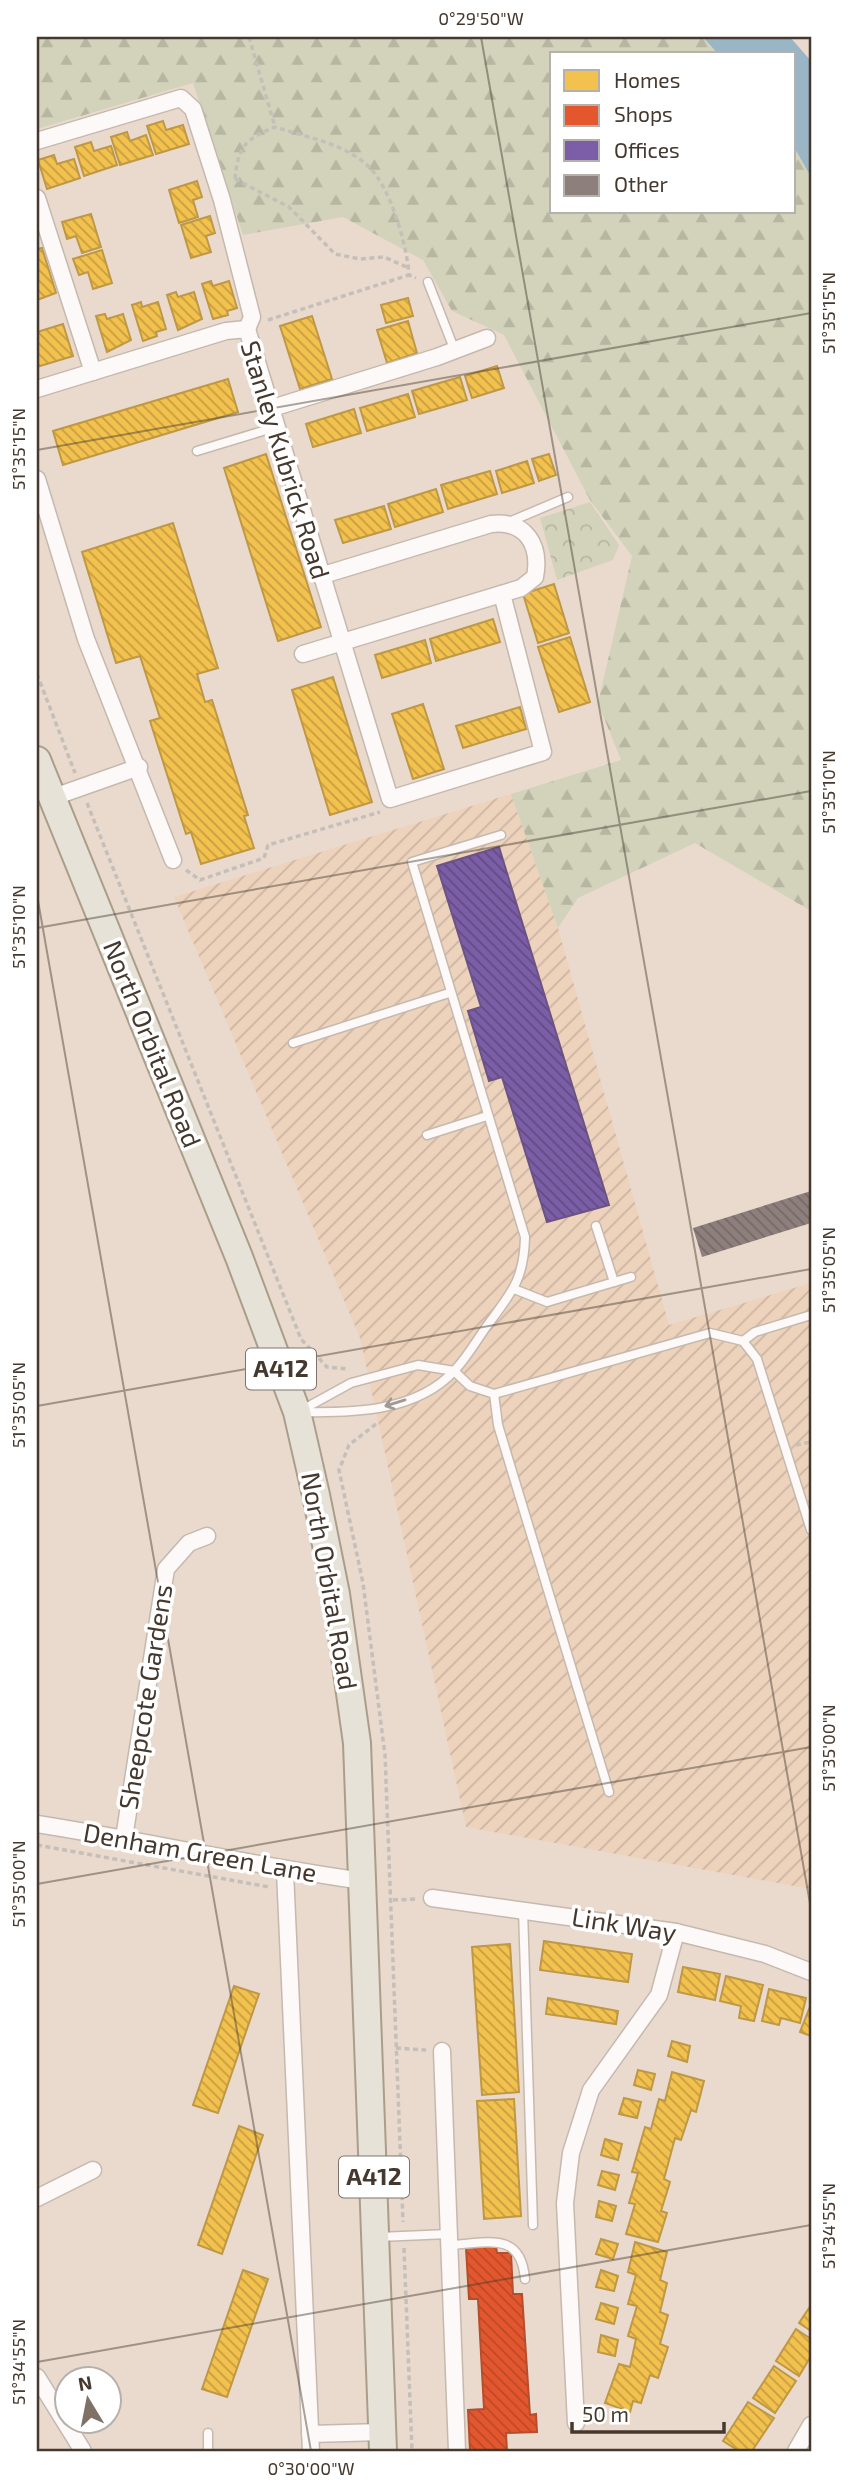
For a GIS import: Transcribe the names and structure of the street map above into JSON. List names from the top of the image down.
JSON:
{
  "streets": {
    "main road": ["North Orbital Road", "A412"],
    "street": [
      "Stanley Kubrick Road",
      "Sheepcote Gardens",
      "Denham Green Lane",
      "Link Way"
    ]
  },
  "crossings": [
    ["North Orbital Road", "Denham Green Lane"],
    ["Sheepcote Gardens", "Denham Green Lane"]
  ],
  "legend": [
    "Homes",
    "Shops",
    "Offices",
    "Other"
  ],
  "scale_bar": "50 m",
  "north": "top",
  "coordinates": [
    "0°29'50\"W",
    "51°35'15\"N",
    "51°35'10\"N",
    "51°35'05\"N",
    "51°35'00\"N",
    "51°34'55\"N",
    "0°30'00\"W"
  ]
}
